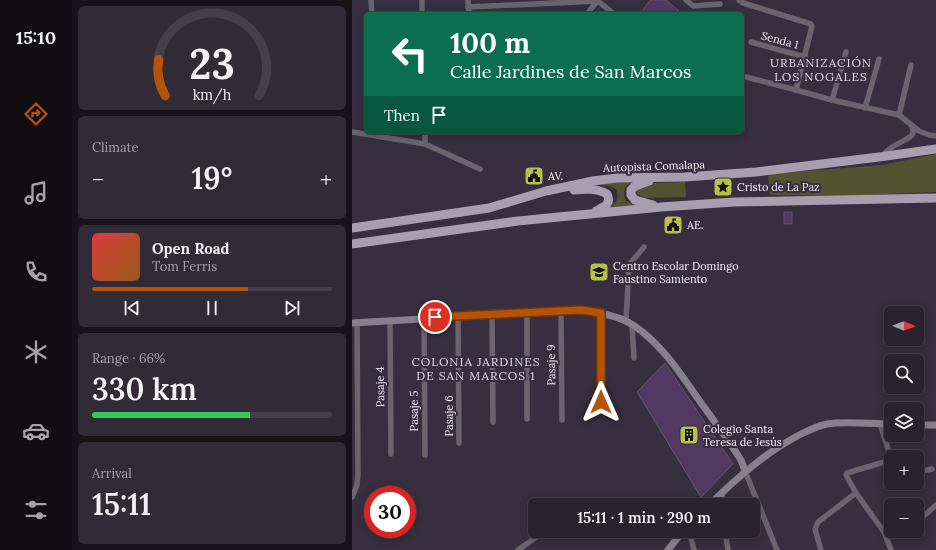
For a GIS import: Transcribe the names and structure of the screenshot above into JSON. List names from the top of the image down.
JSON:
{
  "streets": {
    "highway": ["Autopista Comalapa"],
    "street": [
      "Senda 1",
      "Pasaje 9",
      "Pasaje 4",
      "Pasaje 5",
      "Pasaje 6"
    ]
  },
  "districts": ["URBANIZACIÓN LOS NOGALES", "COLONIA JARDINES DE SAN MARCOS 1"],
  "places": {
    "public building": ["AV.", "AE."],
    "place": ["Cristo de La Paz"],
    "school or university": ["Centro Escolar Domingo Faustino Samiento"],
    "building": ["Colegio Santa Teresa de Jesús"]
  },
  "north": "right",
  "page": {
    "tabs": "15:10",
    "turn": ["100 m", "Calle Jardines de San Marcos"],
    "then": "Then",
    "tile": [
      "Climate",
      ["Range · 66%", "330 km"],
      ["Arrival", "15:11"]
    ],
    "heat": ["−", "19°", "+"],
    "song": ["Open Road", "Tom Ferris"],
    "map_buttons": ["+", "−"],
    "limit": "30",
    "trip": "15:11 · 1 min · 290 m",
    "gauge": ["23", "km/h"]
  }
}
